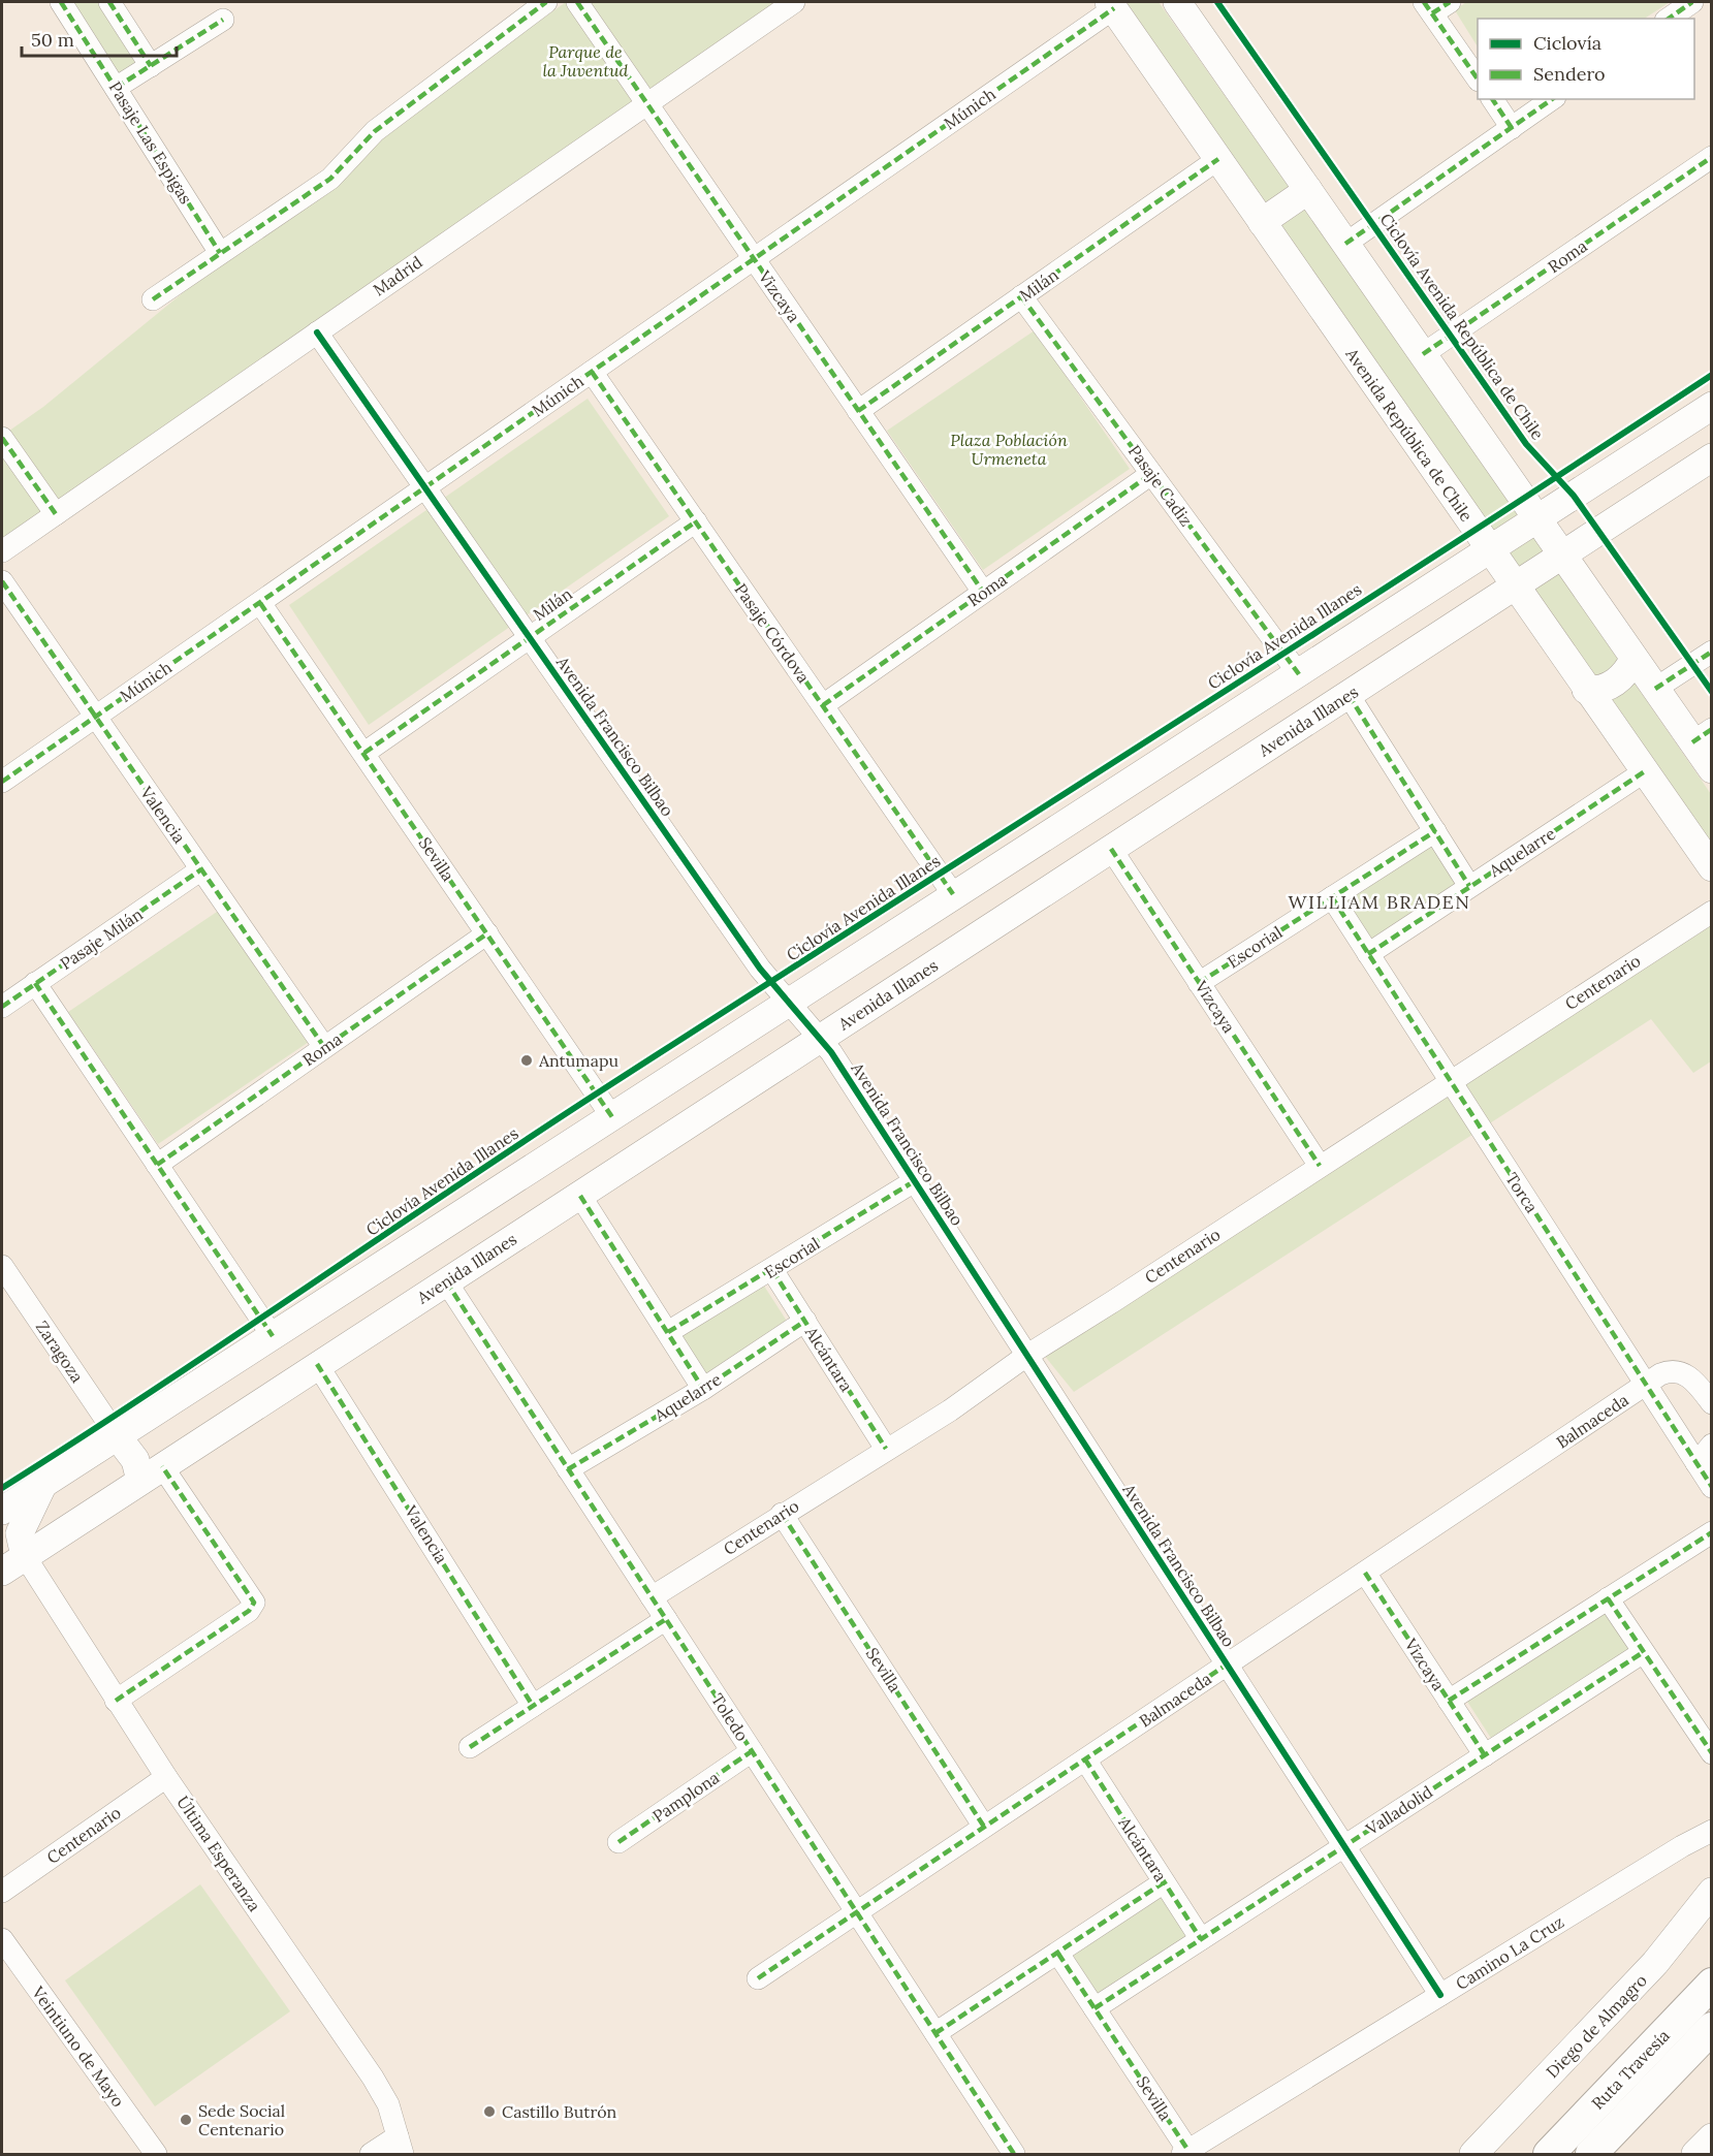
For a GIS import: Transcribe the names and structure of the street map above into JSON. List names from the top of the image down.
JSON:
{
  "streets": {
    "highway": ["Ruta Travesía"],
    "main road": ["Avenida República de Chile", "Avenida Illanes", "Diego de Almagro"],
    "street": [
      "Múnich",
      "Pasaje Las Espigas",
      "Roma",
      "Madrid",
      "Milán",
      "Vizcaya",
      "Pasaje Cadiz",
      "Pasaje Córdova",
      "Avenida Francisco Bilbao",
      "Valencia",
      "Aquelarre",
      "Sevilla",
      "Pasaje Milán",
      "Escorial",
      "Centenario",
      "Torca",
      "Zaragoza",
      "Alcántara",
      "Balmaceda",
      "Toledo",
      "Pamplona",
      "Valladolid",
      "Última Esperanza",
      "Camino La Cruz",
      "Veintiuno de Mayo"
    ],
    "cycle path": ["Ciclovía Avenida República de Chile", "Ciclovía Avenida Illanes"]
  },
  "crossings": [
    ["Múnich", "Vizcaya"],
    ["Múnich", "Avenida República de Chile"],
    ["Múnich", "Pasaje Córdova"],
    ["Múnich", "Avenida Francisco Bilbao"],
    ["Múnich", "Valencia"],
    ["Múnich", "Sevilla"],
    ["Roma", "Vizcaya"],
    ["Roma", "Pasaje Cadiz"],
    ["Roma", "Pasaje Córdova"],
    ["Roma", "Valencia"],
    ["Roma", "Sevilla"],
    ["Madrid", "Vizcaya"],
    ["Madrid", "Avenida Francisco Bilbao"],
    ["Milán", "Vizcaya"],
    ["Milán", "Avenida República de Chile"],
    ["Milán", "Pasaje Cadiz"],
    ["Milán", "Pasaje Córdova"],
    ["Milán", "Avenida Francisco Bilbao"],
    ["Milán", "Sevilla"],
    ["Vizcaya", "Avenida Illanes"],
    ["Vizcaya", "Escorial"],
    ["Vizcaya", "Centenario"],
    ["Vizcaya", "Balmaceda"],
    ["Vizcaya", "Valladolid"],
    ["Avenida República de Chile", "Avenida Illanes"],
    ["Avenida República de Chile", "Aquelarre"],
    ["Avenida Illanes", "Avenida Francisco Bilbao"],
    ["Avenida Illanes", "Valencia"],
    ["Avenida Illanes", "Toledo"],
    ["Avenida Illanes", "Última Esperanza"],
    ["Avenida Francisco Bilbao", "Escorial"],
    ["Avenida Francisco Bilbao", "Centenario"],
    ["Avenida Francisco Bilbao", "Balmaceda"],
    ["Avenida Francisco Bilbao", "Valladolid"],
    ["Avenida Francisco Bilbao", "Camino La Cruz"],
    ["Valencia", "Pasaje Milán"],
    ["Aquelarre", "Torca"],
    ["Aquelarre", "Alcántara"],
    ["Aquelarre", "Toledo"],
    ["Sevilla", "Centenario"],
    ["Sevilla", "Balmaceda"],
    ["Sevilla", "Valladolid"],
    ["Sevilla", "Camino La Cruz"],
    ["Escorial", "Torca"],
    ["Escorial", "Alcántara"],
    ["Centenario", "Torca"],
    ["Centenario", "Alcántara"],
    ["Centenario", "Toledo"],
    ["Centenario", "Última Esperanza"],
    ["Torca", "Balmaceda"],
    ["Alcántara", "Balmaceda"],
    ["Alcántara", "Valladolid"],
    ["Balmaceda", "Toledo"],
    ["Toledo", "Pamplona"]
  ],
  "districts": ["WILLIAM BRADEN"],
  "parks": ["Parque de la Juventud", "Plaza Población Urmeneta"],
  "places": ["Antumapu", "Castillo Butrón", "Sede Social Centenario"],
  "legend": ["Ciclovía", "Sendero"],
  "scale_bar": "50 m"
}
